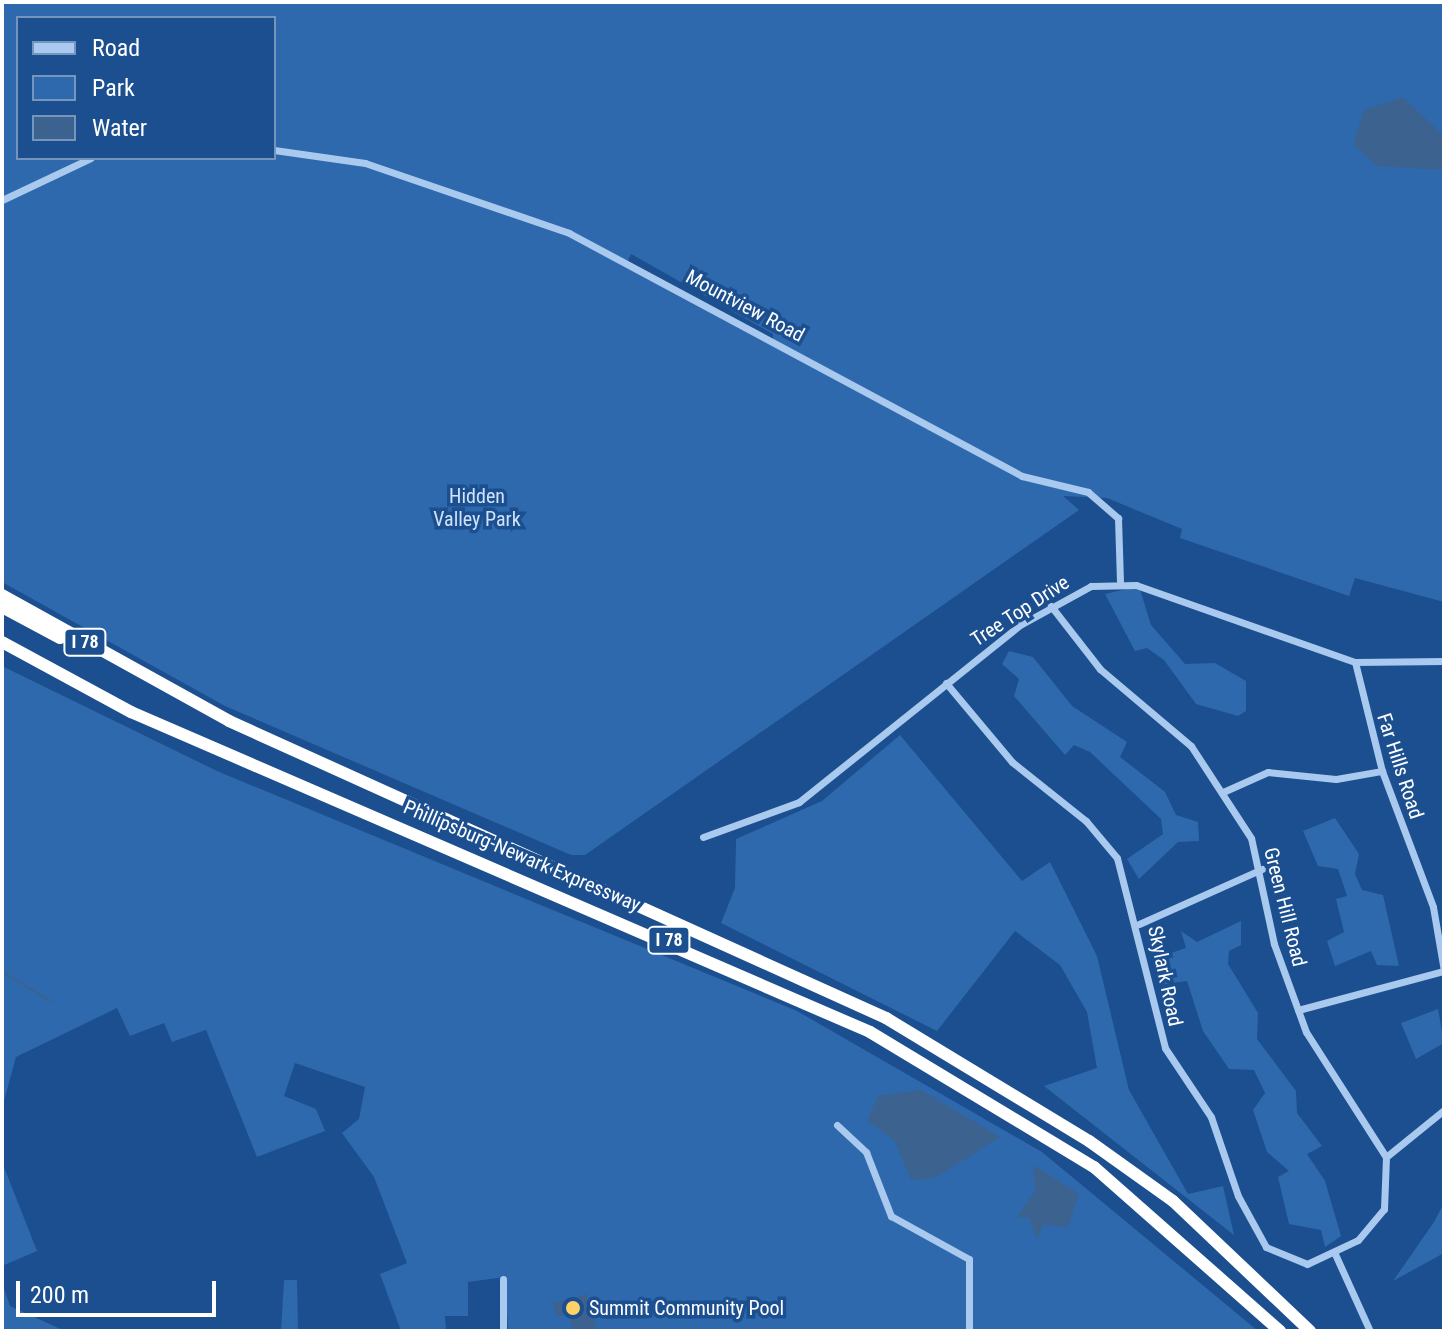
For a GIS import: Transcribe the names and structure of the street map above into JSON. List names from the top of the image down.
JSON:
{
  "streets": {
    "highway": ["I 78", "Phillipsburg-Newark Expressway"],
    "street": [
      "Mountview Road",
      "Tree Top Drive",
      "Far Hills Road",
      "Green Hill Road",
      "Skylark Road"
    ]
  },
  "crossings": [
    ["Mountview Road", "Tree Top Drive"],
    ["Tree Top Drive", "Green Hill Road"],
    ["Tree Top Drive", "Skylark Road"]
  ],
  "parks": ["Hidden Valley Park"],
  "places": ["Summit Community Pool"],
  "legend": ["Road", "Park", "Water"],
  "scale_bar": "200 m"
}
